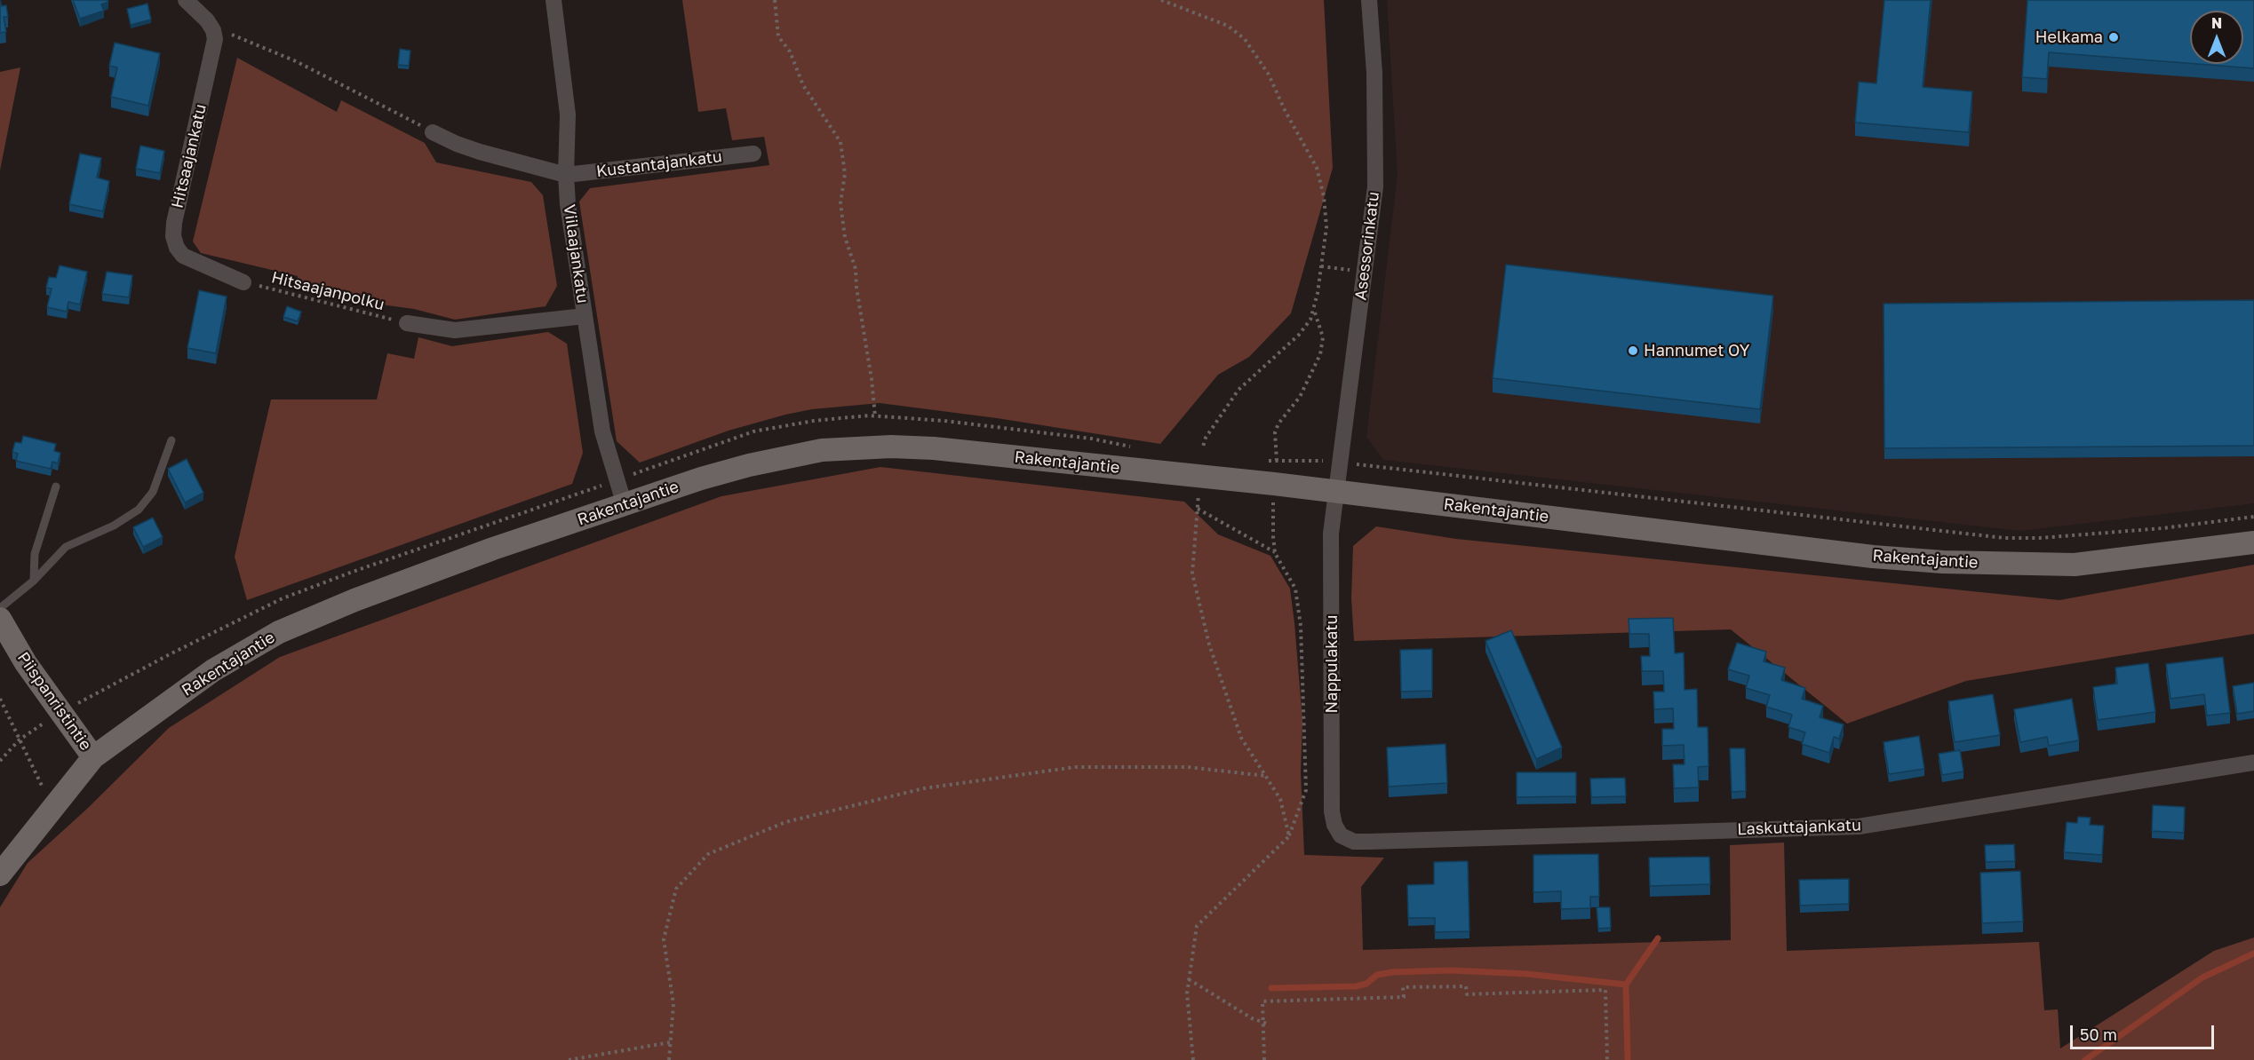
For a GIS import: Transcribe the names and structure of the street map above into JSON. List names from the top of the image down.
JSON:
{
  "streets": {
    "street": [
      "Hitsaajankatu",
      "Kustantajankatu",
      "Asessorinkatu",
      "Viilaajankatu",
      "Rakentajantie",
      "Nappulakatu",
      "Piispanristintie",
      "Laskuttajankatu"
    ],
    "path": ["Hitsaajanpolku"]
  },
  "crossings": [
    ["Hitsaajankatu", "Hitsaajanpolku"],
    ["Kustantajankatu", "Viilaajankatu"],
    ["Asessorinkatu", "Rakentajantie"],
    ["Asessorinkatu", "Nappulakatu"],
    ["Viilaajankatu", "Rakentajantie"],
    ["Rakentajantie", "Nappulakatu"],
    ["Rakentajantie", "Piispanristintie"],
    ["Nappulakatu", "Laskuttajankatu"]
  ],
  "places": ["Helkama", "Hannumet OY"],
  "scale_bar": "50 m",
  "north": "top"
}
